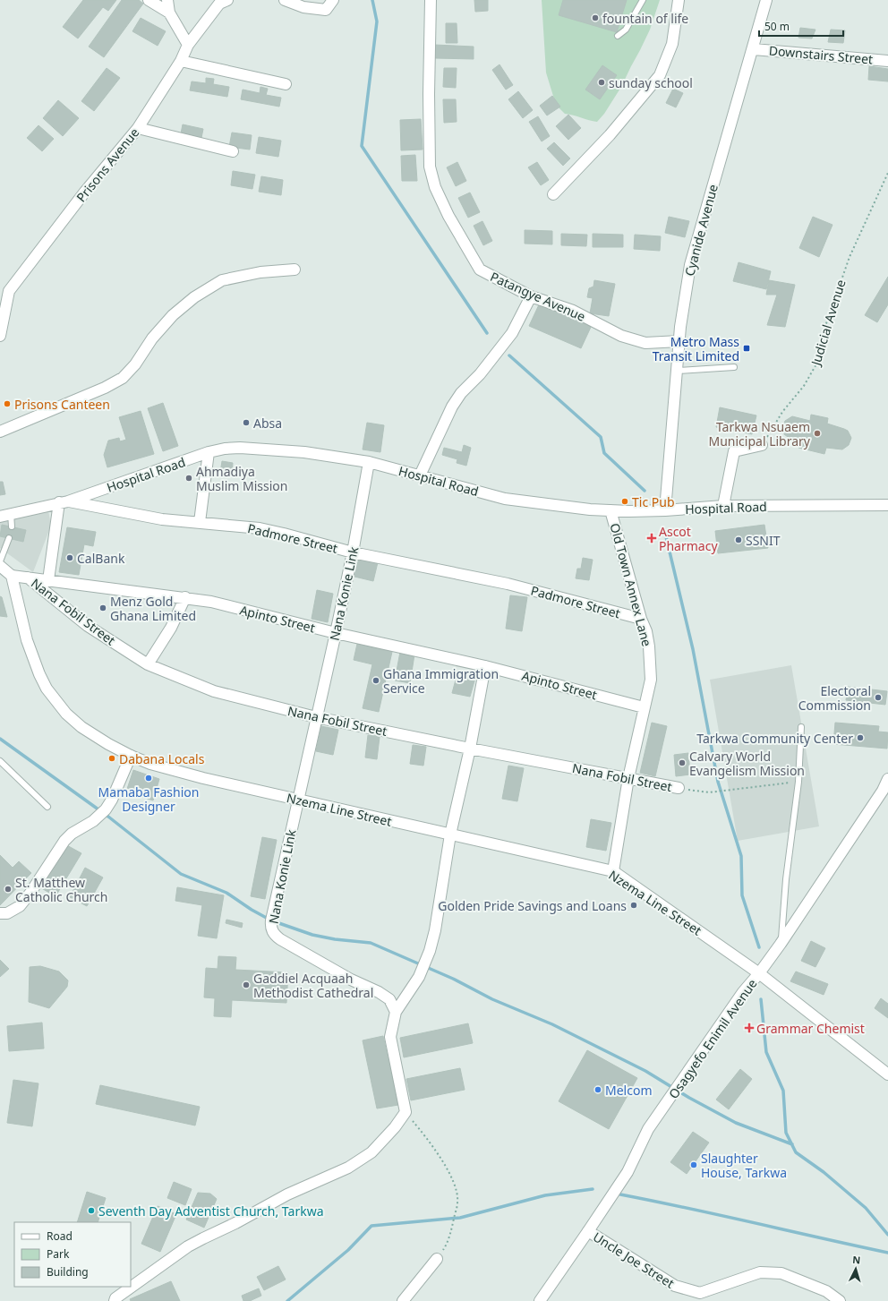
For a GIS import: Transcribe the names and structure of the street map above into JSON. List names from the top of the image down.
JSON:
{
  "streets": {
    "street": [
      "Downstairs Street",
      "Prisons Avenue",
      "Cyanide Avenue",
      "Patangye Avenue",
      "Hospital Road",
      "Padmore Street",
      "Old Town Annex Lane",
      "Nana Konie Link",
      "Nana Fobil Street",
      "Apinto Street",
      "Nzema Line Street",
      "Osagyefo Enimil Avenue",
      "Uncle Joe Street"
    ],
    "path": ["Judicial Avenue"]
  },
  "crossings": [
    ["Downstairs Street", "Cyanide Avenue"],
    ["Cyanide Avenue", "Patangye Avenue"],
    ["Cyanide Avenue", "Hospital Road"],
    ["Hospital Road", "Padmore Street"],
    ["Hospital Road", "Old Town Annex Lane"],
    ["Hospital Road", "Nana Konie Link"],
    ["Padmore Street", "Old Town Annex Lane"],
    ["Padmore Street", "Nana Konie Link"],
    ["Old Town Annex Lane", "Nana Fobil Street"],
    ["Old Town Annex Lane", "Apinto Street"],
    ["Old Town Annex Lane", "Nzema Line Street"],
    ["Nana Konie Link", "Nana Fobil Street"],
    ["Nana Konie Link", "Apinto Street"],
    ["Nana Konie Link", "Nzema Line Street"],
    ["Nana Fobil Street", "Apinto Street"],
    ["Apinto Street", "Nzema Line Street"],
    ["Nzema Line Street", "Osagyefo Enimil Avenue"],
    ["Osagyefo Enimil Avenue", "Uncle Joe Street"]
  ],
  "places": {
    "other": [
      "fountain of life",
      "sunday school",
      "Prisons Canteen",
      "Absa",
      "Tarkwa Nsuaem Municipal Library",
      "Ahmadiya Muslim Mission",
      "Tic Pub",
      "SSNIT",
      "CalBank",
      "Menz Gold Ghana Limited",
      "Ghana Immigration Service",
      "Electoral Commission",
      "Tarkwa Community Center",
      "Dabana Locals",
      "Calvary World Evangelism Mission",
      "Mamaba Fashion Designer",
      "St. Matthew Catholic Church",
      "Golden Pride Savings and Loans",
      "Gaddiel Acquaah Methodist Cathedral",
      "Melcom",
      "Slaughter House, Tarkwa",
      "Seventh Day Adventist Church, Tarkwa"
    ],
    "transit": ["Metro Mass Transit Limited"],
    "health": ["Ascot Pharmacy", "Grammar Chemist"]
  },
  "legend": ["Road", "Park", "Building"],
  "scale_bar": "50 m",
  "north": "top"
}
